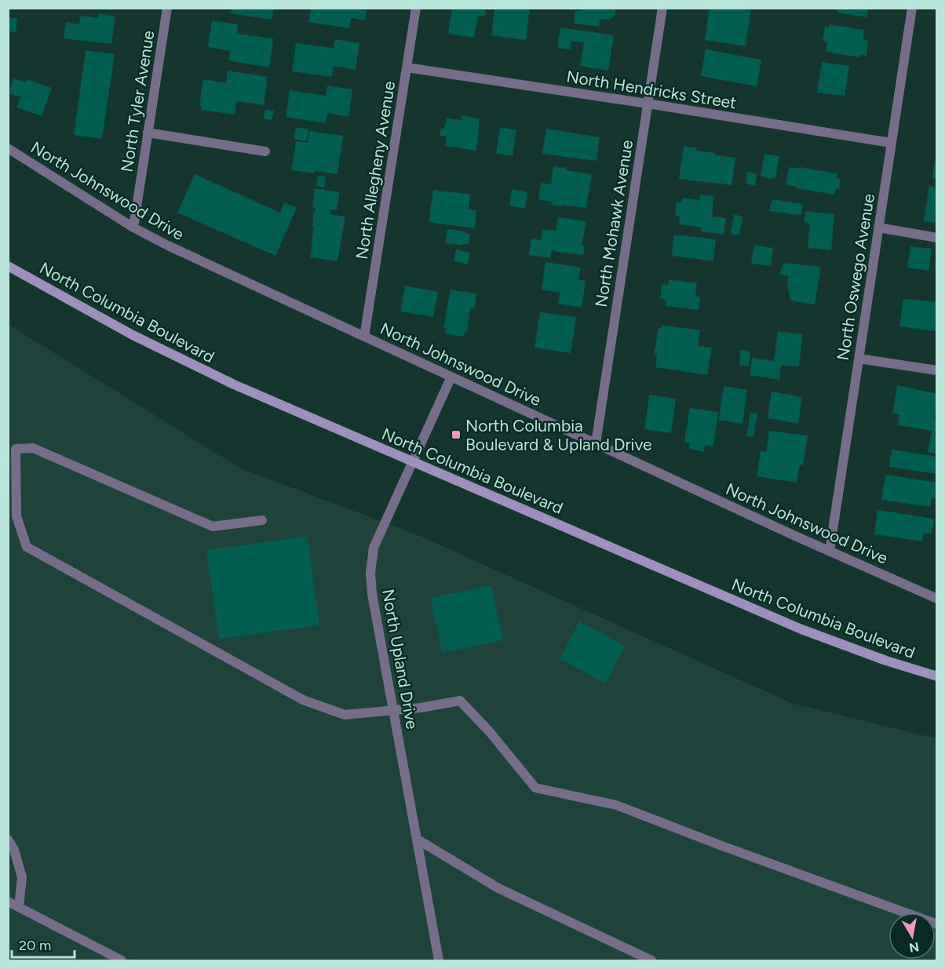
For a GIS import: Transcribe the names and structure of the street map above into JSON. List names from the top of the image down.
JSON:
{
  "streets": {
    "main road": ["North Columbia Boulevard"],
    "street": [
      "North Hendricks Street",
      "North Tyler Avenue",
      "North Allegheny Avenue",
      "North Johnswood Drive",
      "North Mohawk Avenue",
      "North Oswego Avenue",
      "North Upland Drive"
    ]
  },
  "crossings": [
    ["North Hendricks Street", "North Allegheny Avenue"],
    ["North Hendricks Street", "North Mohawk Avenue"],
    ["North Hendricks Street", "North Oswego Avenue"],
    ["North Tyler Avenue", "North Johnswood Drive"],
    ["North Allegheny Avenue", "North Johnswood Drive"],
    ["North Johnswood Drive", "North Mohawk Avenue"],
    ["North Johnswood Drive", "North Oswego Avenue"],
    ["North Johnswood Drive", "North Upland Drive"],
    ["North Columbia Boulevard", "North Upland Drive"]
  ],
  "places": {
    "transit": ["North Columbia Boulevard & Upland Drive"]
  },
  "scale_bar": "20 m",
  "north": "bottom"
}
